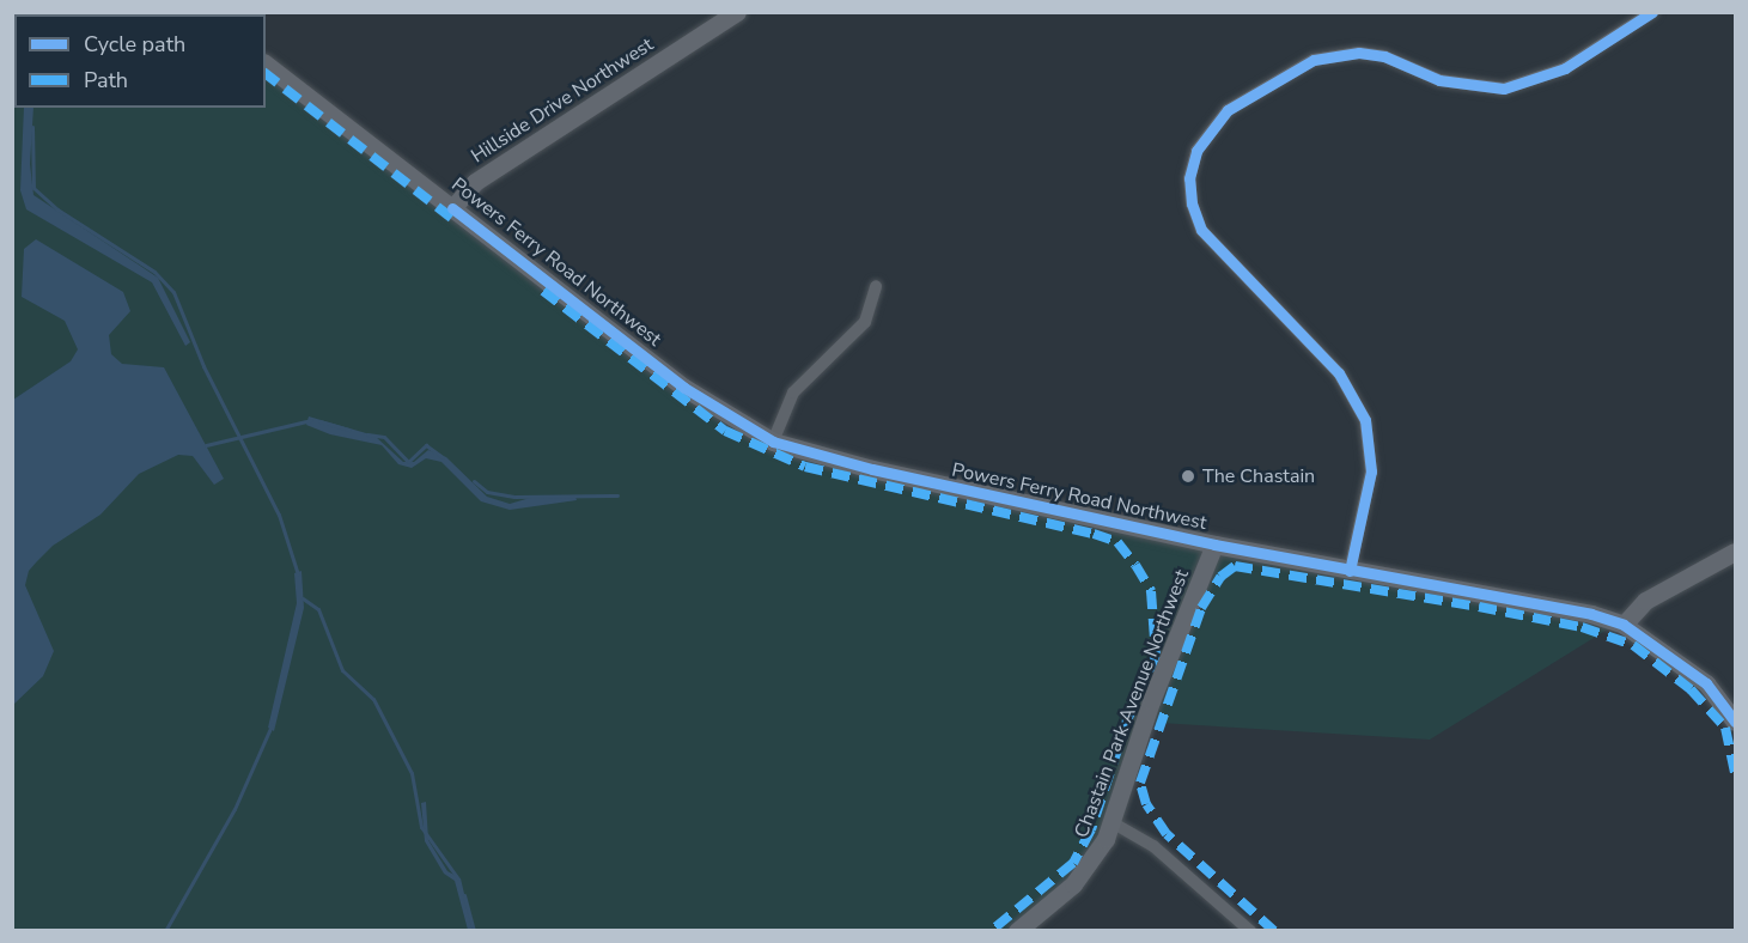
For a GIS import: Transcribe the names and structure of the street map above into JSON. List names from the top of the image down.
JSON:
{
  "streets": {
    "street": ["Hillside Drive Northwest", "Powers Ferry Road Northwest", "Chastain Park Avenue Northwest"]
  },
  "crossings": [
    ["Hillside Drive Northwest", "Powers Ferry Road Northwest"],
    ["Powers Ferry Road Northwest", "Chastain Park Avenue Northwest"]
  ],
  "places": ["The Chastain"],
  "legend": ["Cycle path", "Path"]
}
